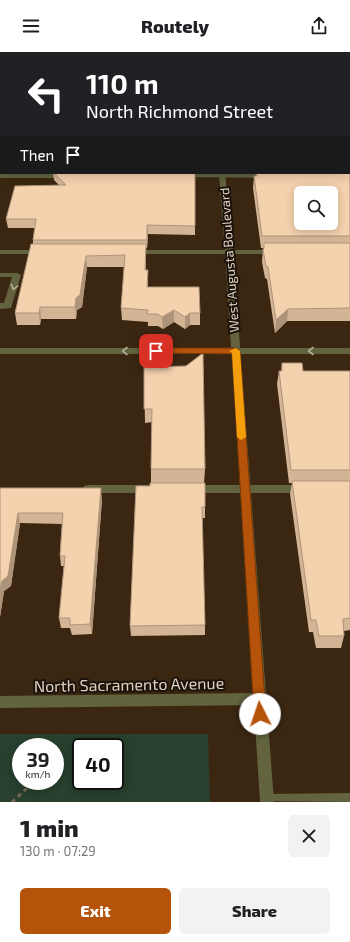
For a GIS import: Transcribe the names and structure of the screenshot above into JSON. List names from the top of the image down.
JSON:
{
  "streets": {
    "street": ["West Augusta Boulevard", "North Sacramento Avenue"]
  },
  "crossings": [
    ["West Augusta Boulevard", "North Sacramento Avenue"]
  ],
  "page": {
    "header": "Routely",
    "turn": ["110 m", "North Richmond Street"],
    "then": "Then",
    "speed": "39 km/h",
    "limit": "40",
    "heading": ["1 min", "130 m · 07:29"],
    "buttons": ["Exit", "Share"]
  }
}
